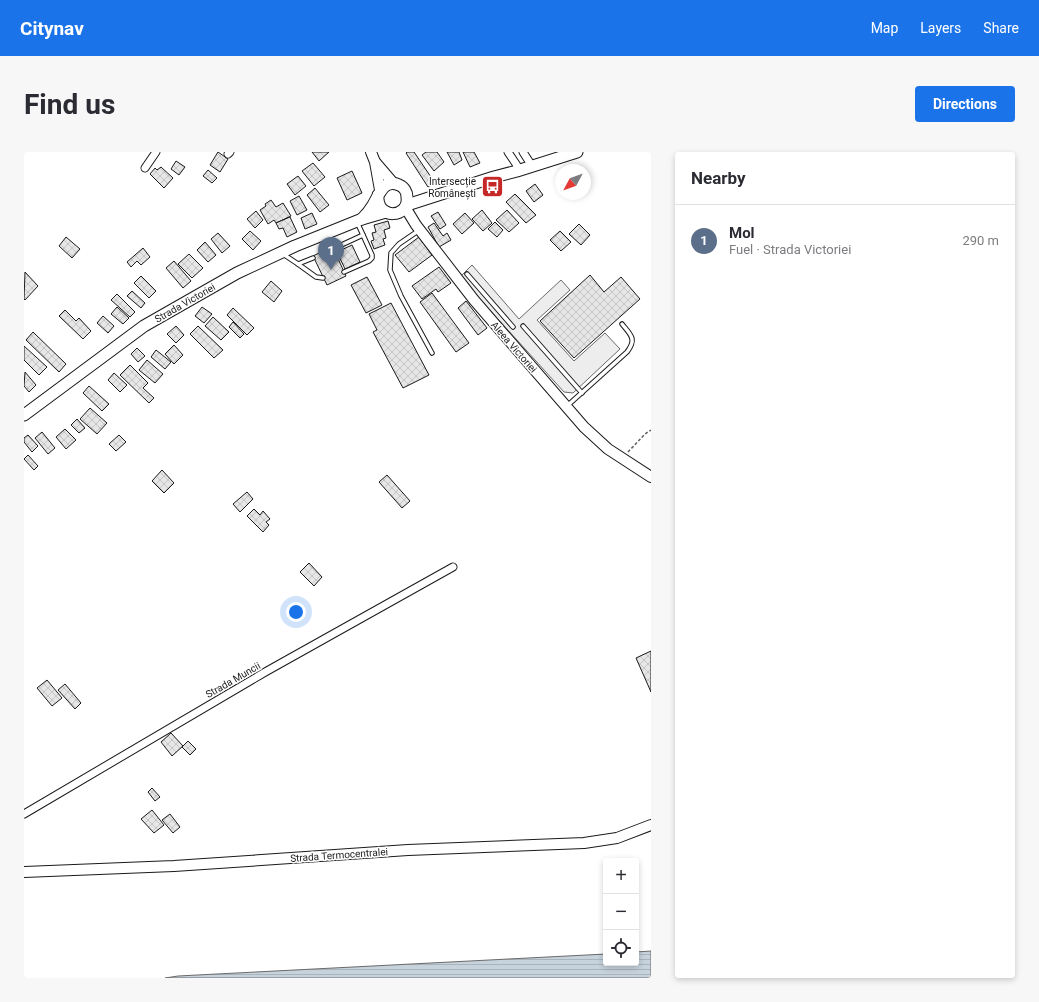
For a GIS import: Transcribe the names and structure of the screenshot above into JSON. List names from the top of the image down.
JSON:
{
  "streets": {
    "main road": ["Strada Victoriei"],
    "street": ["Aleea Victoriei", "Strada Muncii", "Strada Termocentralei"]
  },
  "crossings": [
    ["Strada Victoriei", "Aleea Victoriei"]
  ],
  "places": {
    "bus stop": ["Intersecție Românești"]
  },
  "north": "bottom left",
  "page": {
    "header": "Citynav",
    "nav": ["Map", "Layers", "Share"],
    "buttons": "Directions",
    "title": "Find us",
    "heading": "Nearby",
    "list": [
      {
        "mark": "1",
        "name": "Mol",
        "note": "Fuel · Strada Victoriei",
        "value": "290 m"
      }
    ],
    "pins": "1",
    "map_buttons": ["+", "−"]
  }
}
